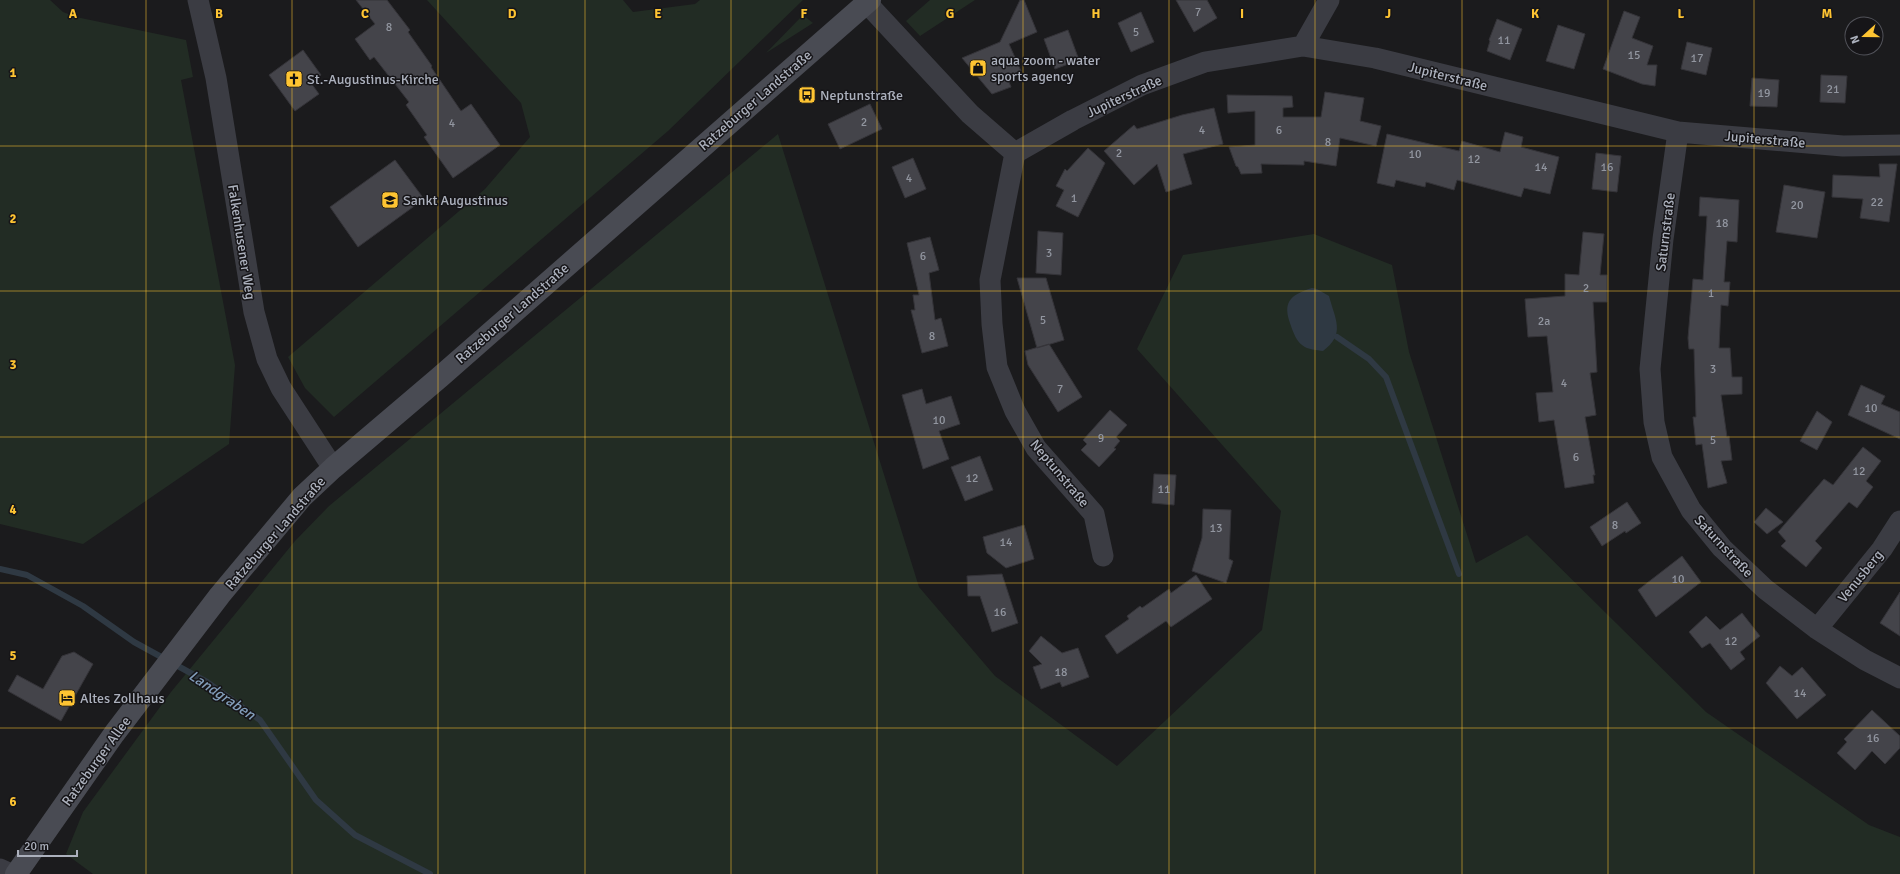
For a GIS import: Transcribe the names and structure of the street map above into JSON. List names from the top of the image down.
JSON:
{
  "streets": {
    "main road": ["Ratzeburger Landstraße", "Ratzeburger Allee"],
    "street": [
      "Jupiterstraße",
      "Saturnstraße",
      "Falkenhusener Weg",
      "Neptunstraße",
      "Venusberg"
    ]
  },
  "crossings": [
    ["Jupiterstraße", "Saturnstraße"],
    ["Jupiterstraße", "Neptunstraße"],
    ["Ratzeburger Landstraße", "Falkenhusener Weg"],
    ["Ratzeburger Landstraße", "Ratzeburger Allee"],
    ["Saturnstraße", "Venusberg"]
  ],
  "water": ["Landgraben"],
  "places": {
    "shop": ["aqua zoom - water sports agency"],
    "church": ["St.-Augustinus-Kirche"],
    "bus stop": ["Neptunstraße"],
    "school or university": ["Sankt Augustinus"],
    "hotel": ["Altes Zollhaus"]
  },
  "house_numbers": [
    "7",
    "8",
    "5",
    "11",
    "15",
    "17",
    "21",
    "19",
    "2",
    "4",
    "4",
    "6",
    "8",
    "2",
    "10",
    "12",
    "14",
    "16",
    "4",
    "1",
    "22",
    "20",
    "18",
    "3",
    "6",
    "2",
    "1",
    "5",
    "2a",
    "8",
    "3",
    "4",
    "7",
    "10",
    "10",
    "9",
    "5",
    "6",
    "12",
    "12",
    "11",
    "8",
    "13",
    "14",
    "10",
    "16",
    "12",
    "18",
    "14",
    "16"
  ],
  "scale_bar": "20 m",
  "north": "left",
  "grid": {
    "columns": [
      "A",
      "B",
      "C",
      "D",
      "E",
      "F",
      "G",
      "H",
      "I",
      "J",
      "K",
      "L",
      "M"
    ],
    "rows": [
      "1",
      "2",
      "3",
      "4",
      "5",
      "6"
    ]
  }
}
